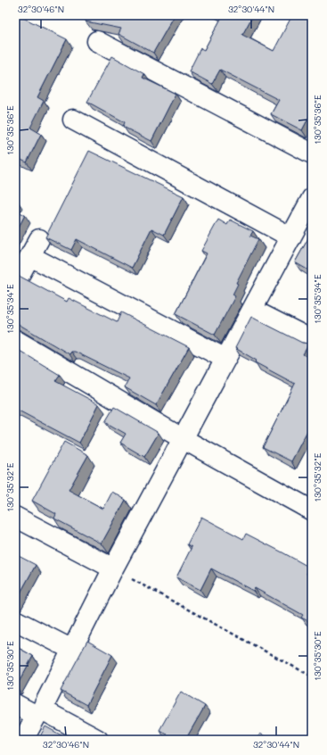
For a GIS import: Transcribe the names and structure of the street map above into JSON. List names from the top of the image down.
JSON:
{
  "coordinates": [
    "32°30'46\"N",
    "32°30'44\"N",
    "130°35'36\"E",
    "130°35'34\"E",
    "130°35'32\"E",
    "130°35'30\"E"
  ]
}
